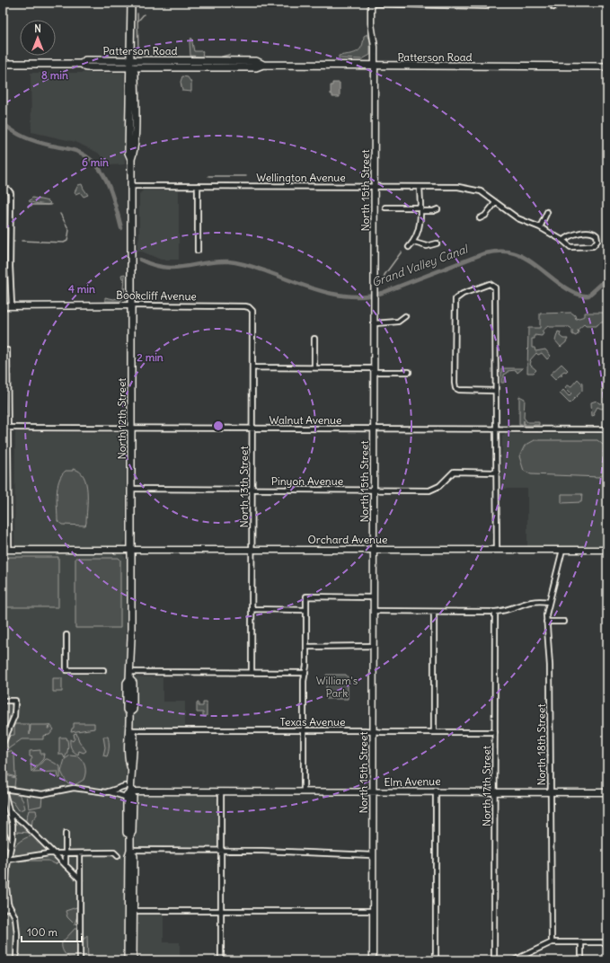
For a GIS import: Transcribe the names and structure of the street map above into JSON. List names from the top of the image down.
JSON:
{
  "streets": {
    "main road": ["Patterson Road", "North 12th Street"],
    "street": [
      "Wellington Avenue",
      "North 15th Street",
      "Bookcliff Avenue",
      "Walnut Avenue",
      "Pinyon Avenue",
      "North 13th Street",
      "Orchard Avenue",
      "Texas Avenue",
      "North 18th Street",
      "Elm Avenue",
      "North 17th Street"
    ]
  },
  "crossings": [
    ["Patterson Road", "North 15th Street"],
    ["Patterson Road", "North 12th Street"],
    ["Wellington Avenue", "North 15th Street"],
    ["Wellington Avenue", "North 12th Street"],
    ["North 15th Street", "Walnut Avenue"],
    ["North 15th Street", "Pinyon Avenue"],
    ["North 15th Street", "Orchard Avenue"],
    ["North 15th Street", "Texas Avenue"],
    ["North 15th Street", "Elm Avenue"],
    ["Bookcliff Avenue", "North 12th Street"],
    ["Bookcliff Avenue", "North 13th Street"],
    ["North 12th Street", "Walnut Avenue"],
    ["North 12th Street", "Pinyon Avenue"],
    ["North 12th Street", "Orchard Avenue"],
    ["North 12th Street", "Texas Avenue"],
    ["North 12th Street", "Elm Avenue"],
    ["Walnut Avenue", "North 13th Street"],
    ["Pinyon Avenue", "North 13th Street"],
    ["North 13th Street", "Orchard Avenue"],
    ["Orchard Avenue", "North 18th Street"],
    ["Texas Avenue", "North 17th Street"],
    ["North 18th Street", "Elm Avenue"],
    ["Elm Avenue", "North 17th Street"]
  ],
  "water": ["Grand Valley Canal"],
  "parks": ["William's Park"],
  "scale_bar": "100 m",
  "north": "top",
  "rings": [
    "8 min",
    "6 min",
    "4 min",
    "2 min"
  ]
}
